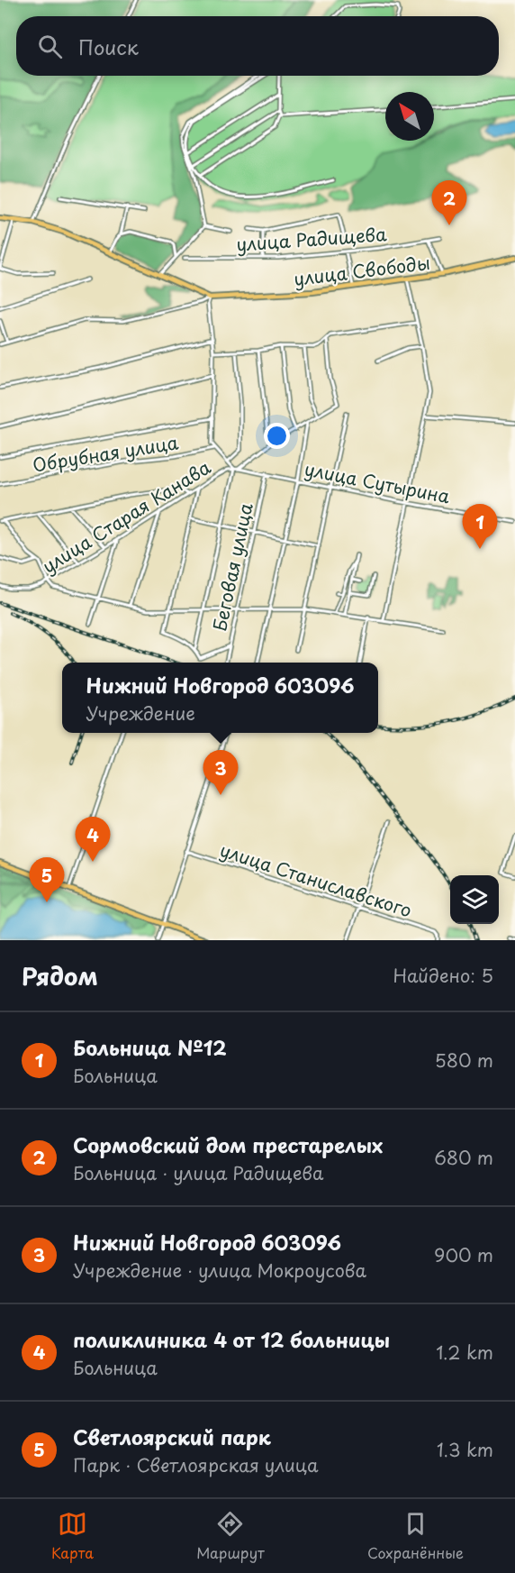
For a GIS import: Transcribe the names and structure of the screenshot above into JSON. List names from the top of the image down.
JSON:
{
  "streets": {
    "main road": ["улица Свободы"],
    "street": [
      "улица Радищева",
      "Обрубная улица",
      "улица Сутырина",
      "улица Старая Канава",
      "Беговая улица",
      "улица Станиславского"
    ]
  },
  "crossings": [
    ["улица Сутырина", "улица Старая Канава"],
    ["улица Сутырина", "Беговая улица"]
  ],
  "north": "top left",
  "page": {
    "search": "Поиск",
    "pins": [
      "2",
      "1",
      "3",
      "4",
      "5"
    ],
    "popup": ["Нижний Новгород 603096", "Учреждение"],
    "heading": ["Рядом", "Найдено: 5"],
    "list": [
      {
        "mark": "1",
        "name": "Больница №12",
        "note": "Больница",
        "value": "580 m"
      },
      {
        "mark": "2",
        "name": "Сормовский дом престарелых",
        "note": "Больница · улица Радищева",
        "value": "680 m"
      },
      {
        "mark": "3",
        "name": "Нижний Новгород 603096",
        "note": "Учреждение · улица Мокроусова",
        "value": "900 m"
      },
      {
        "mark": "4",
        "name": "поликлиника 4 от 12 больницы",
        "note": "Больница",
        "value": "1.2 km"
      },
      {
        "mark": "5",
        "name": "Светлоярский парк",
        "note": "Парк · Светлоярская улица",
        "value": "1.3 km"
      }
    ],
    "nav": ["Карта", "Маршрут", "Сохранённые"]
  }
}
